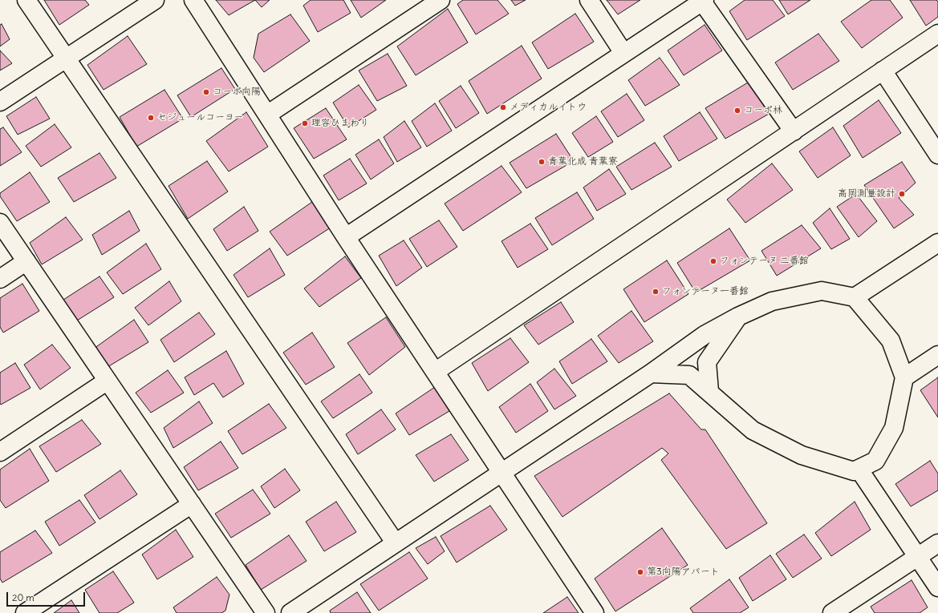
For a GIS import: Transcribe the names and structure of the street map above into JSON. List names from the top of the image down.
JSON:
{
  "places": [
    "コーポ向陽",
    "メディカルイトウ",
    "コーポ林",
    "セジュールコーヨー",
    "理容ひまわり",
    "青葉化成 青葉寮",
    "高岡測量設計",
    "フォンテーヌ 二番館",
    "フォンテーヌ一番館",
    "第3向陽アパート"
  ],
  "scale_bar": "20 m"
}
